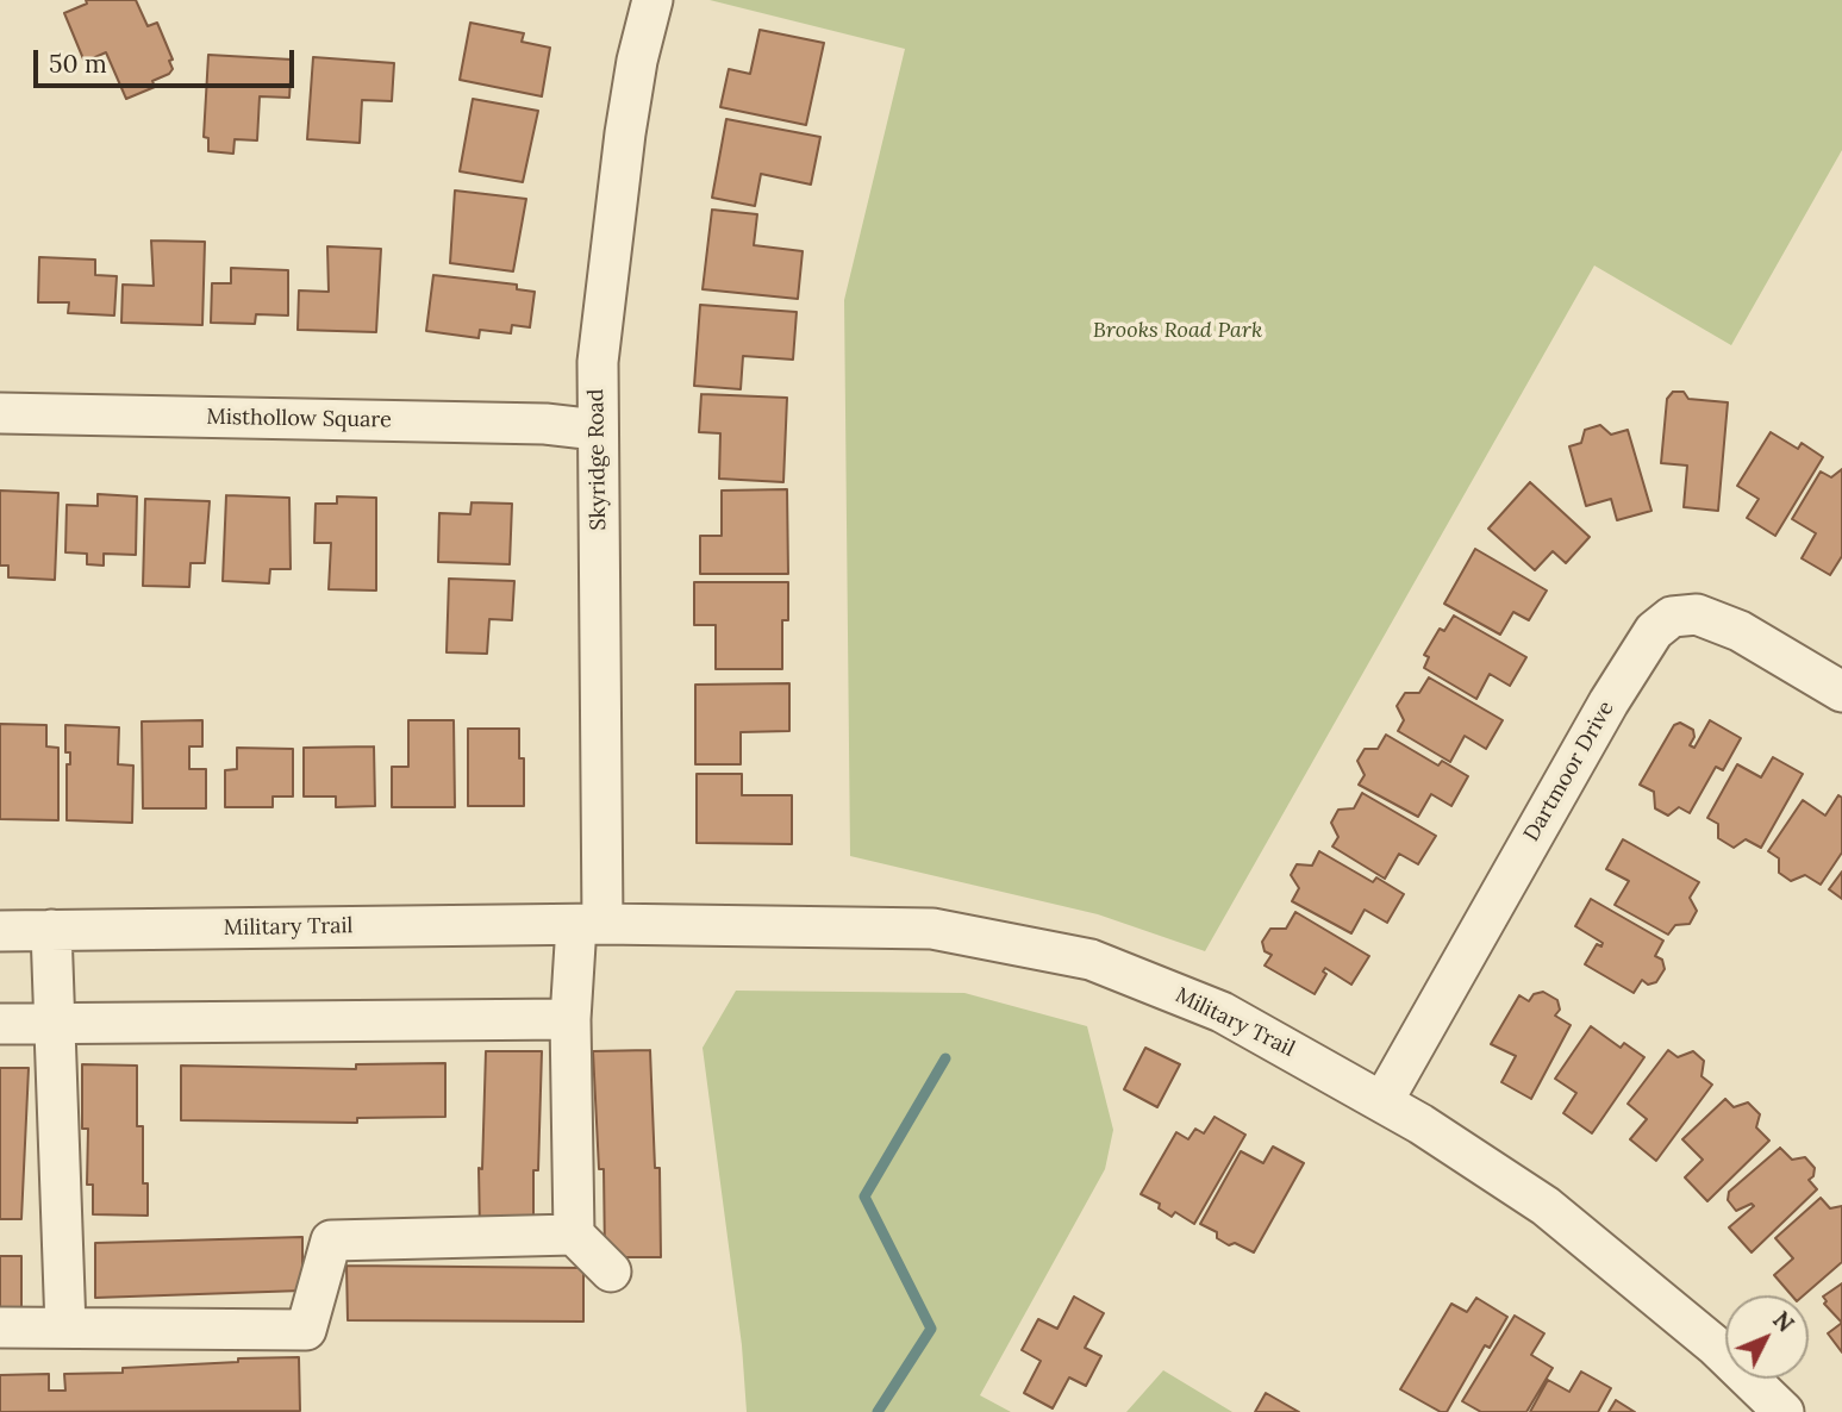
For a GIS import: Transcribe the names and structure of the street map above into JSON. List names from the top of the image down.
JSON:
{
  "streets": {
    "street": [
      "Misthollow Square",
      "Skyridge Road",
      "Dartmoor Drive",
      "Military Trail"
    ]
  },
  "crossings": [
    ["Misthollow Square", "Skyridge Road"],
    ["Skyridge Road", "Military Trail"],
    ["Dartmoor Drive", "Military Trail"]
  ],
  "parks": ["Brooks Road Park"],
  "scale_bar": "50 m",
  "north": "top right"
}
